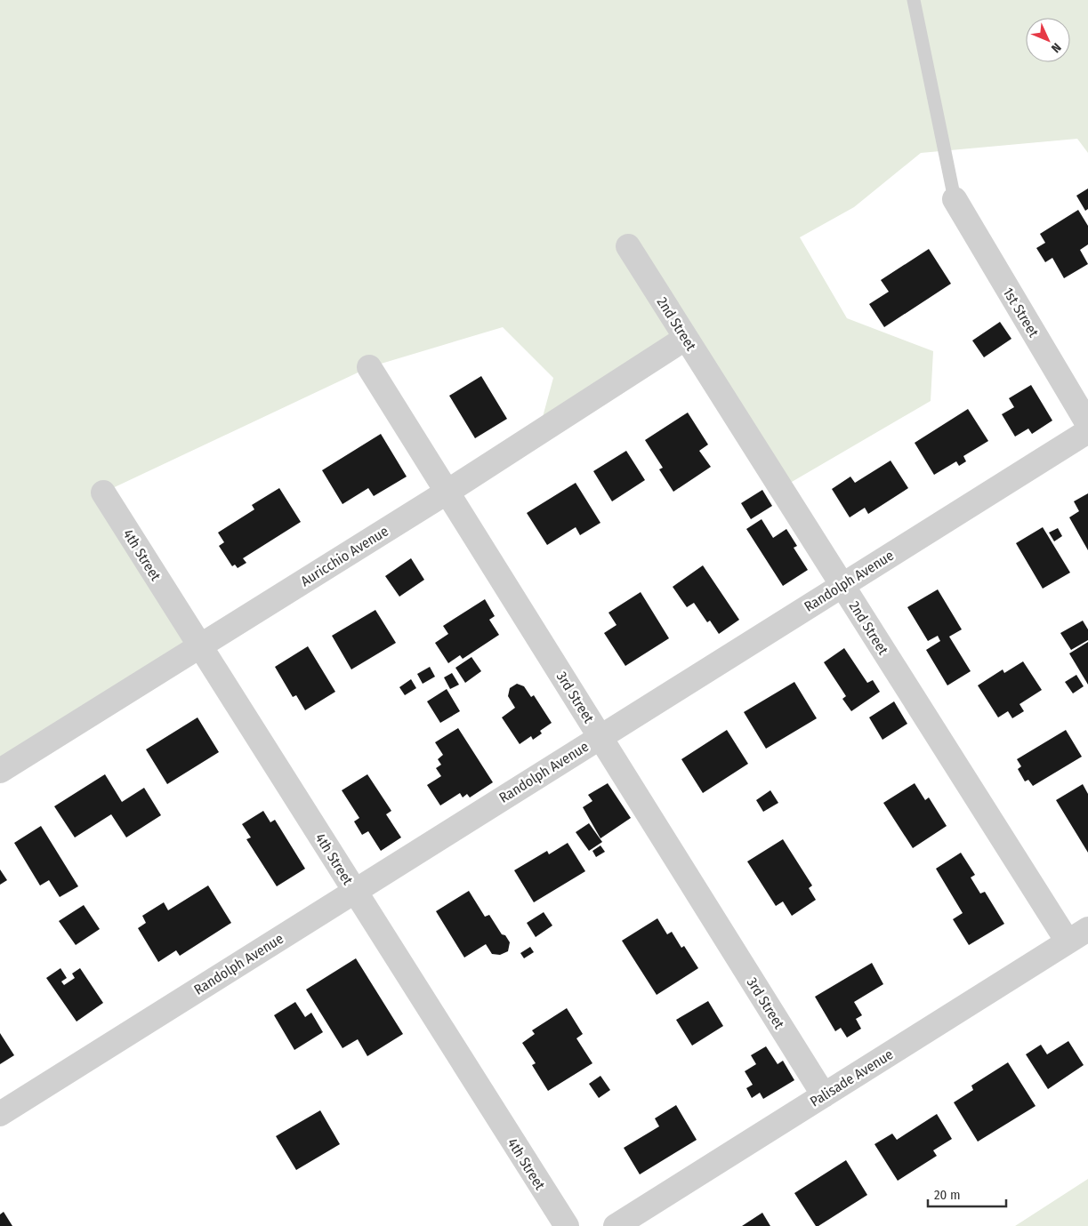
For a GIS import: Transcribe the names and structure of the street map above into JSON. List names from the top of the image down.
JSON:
{
  "streets": {
    "street": [
      "1st Street",
      "2nd Street",
      "4th Street",
      "Auricchio Avenue",
      "Randolph Avenue",
      "3rd Street",
      "Palisade Avenue"
    ]
  },
  "crossings": [
    ["2nd Street", "Auricchio Avenue"],
    ["2nd Street", "Randolph Avenue"],
    ["2nd Street", "Palisade Avenue"],
    ["4th Street", "Auricchio Avenue"],
    ["4th Street", "Randolph Avenue"],
    ["Auricchio Avenue", "3rd Street"],
    ["Randolph Avenue", "3rd Street"],
    ["3rd Street", "Palisade Avenue"]
  ],
  "scale_bar": "20 m",
  "north": "bottom right"
}
